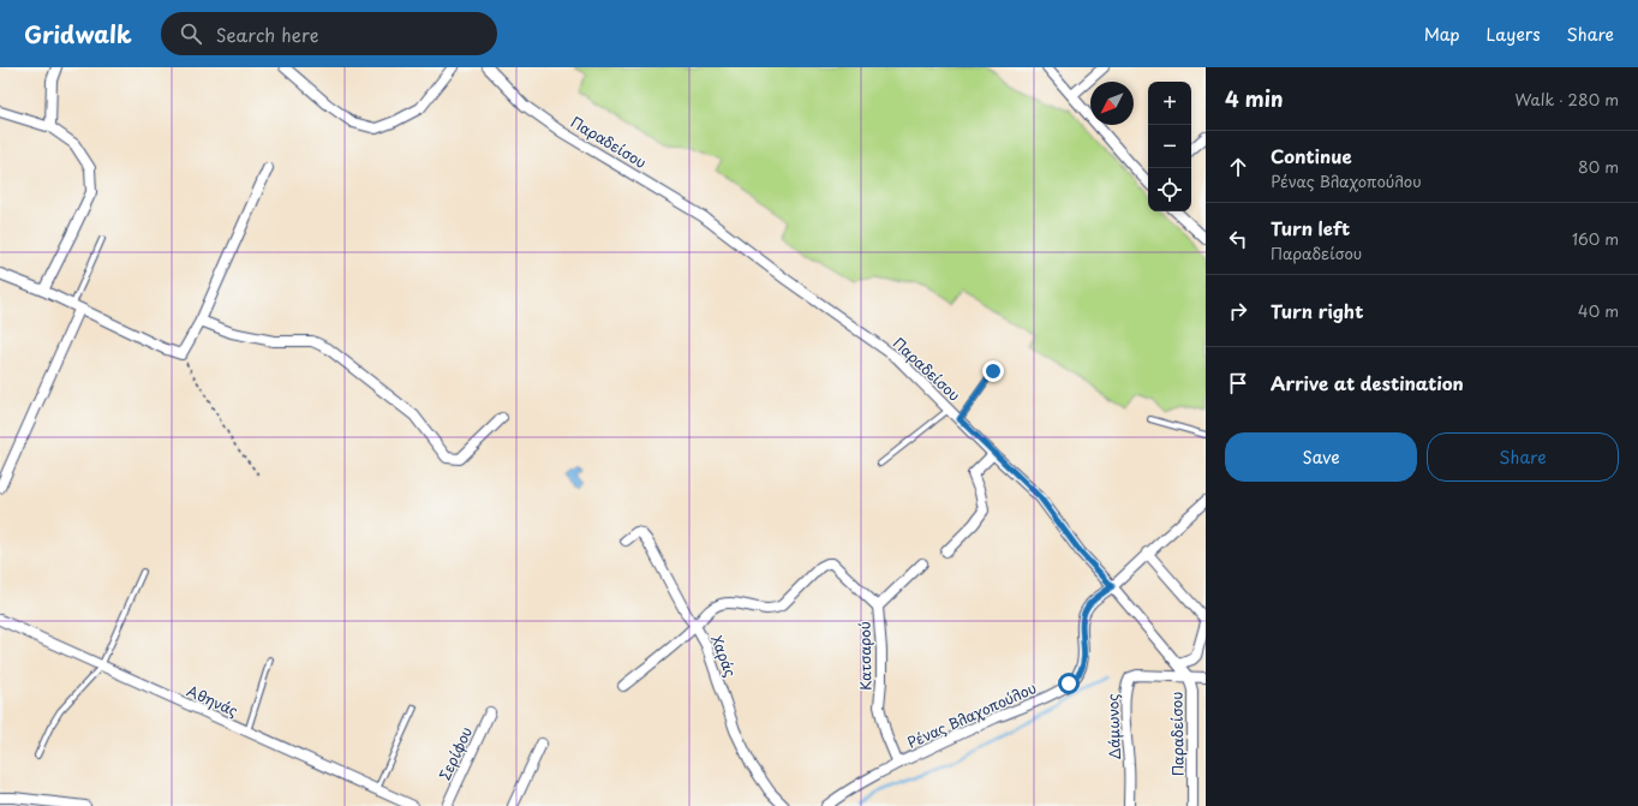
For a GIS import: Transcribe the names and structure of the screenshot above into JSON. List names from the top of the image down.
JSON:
{
  "streets": {
    "street": [
      "Παραδείσου",
      "Χαράς",
      "Κατσαρού",
      "Αθηνάς",
      "Ρένας Βλαχοπούλου",
      "Δάμωνος",
      "Σερίφου"
    ]
  },
  "crossings": [
    ["Παραδείσου", "Ρένας Βλαχοπούλου"],
    ["Παραδείσου", "Δάμωνος"],
    ["Κατσαρού", "Ρένας Βλαχοπούλου"]
  ],
  "north": "bottom left",
  "page": {
    "header": "Gridwalk",
    "search": "Search here",
    "nav": ["Map", "Layers", "Share"],
    "heading": ["4 min", "Walk · 280 m"],
    "map_buttons": ["+", "−"],
    "list": [
      ["Continue", "Ρένας Βλαχοπούλου", "80 m"],
      ["Turn left", "Παραδείσου", "160 m"],
      ["Turn right", "40 m"],
      "Arrive at destination"
    ],
    "buttons": ["Save", "Share"]
  }
}
